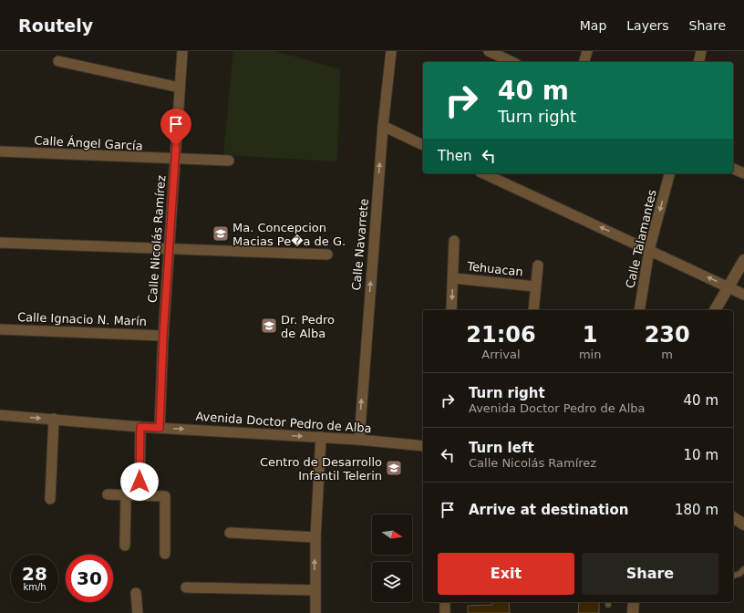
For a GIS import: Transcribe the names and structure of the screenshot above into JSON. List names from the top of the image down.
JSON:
{
  "streets": {
    "street": [
      "Calle Ángel García",
      "Calle Nicolás Ramírez",
      "Calle Talamantes",
      "Calle Navarrete",
      "Tehuacan",
      "Calle Ignacio N. Marín",
      "Avenida Doctor Pedro de Alba"
    ]
  },
  "crossings": [
    ["Calle Ángel García", "Calle Nicolás Ramírez"],
    ["Calle Nicolás Ramírez", "Calle Ignacio N. Marín"],
    ["Calle Nicolás Ramírez", "Avenida Doctor Pedro de Alba"],
    ["Calle Navarrete", "Avenida Doctor Pedro de Alba"]
  ],
  "one_way": ["Calle Talamantes", "Calle Navarrete", "Avenida Doctor Pedro de Alba"],
  "places": {
    "school or university": ["Ma. Concepcion Macias Pe�a de G.", "Dr. Pedro de Alba", "Centro de Desarrollo Infantil Telerin"]
  },
  "north": "right",
  "page": {
    "header": "Routely",
    "nav": ["Map", "Layers", "Share"],
    "turn": ["40 m", "Turn right"],
    "then": "Then",
    "eta": [
      "21:06",
      "Arrival",
      "1",
      "min",
      "230",
      "m"
    ],
    "list": [
      {
        "name": "Turn right",
        "note": "Avenida Doctor Pedro de Alba",
        "value": "40 m"
      },
      {
        "name": "Turn left",
        "note": "Calle Nicolás Ramírez",
        "value": "10 m"
      },
      {
        "name": "Arrive at destination",
        "value": "180 m"
      }
    ],
    "buttons": ["Exit", "Share"],
    "speed": "28 km/h",
    "limit": "30"
  }
}
